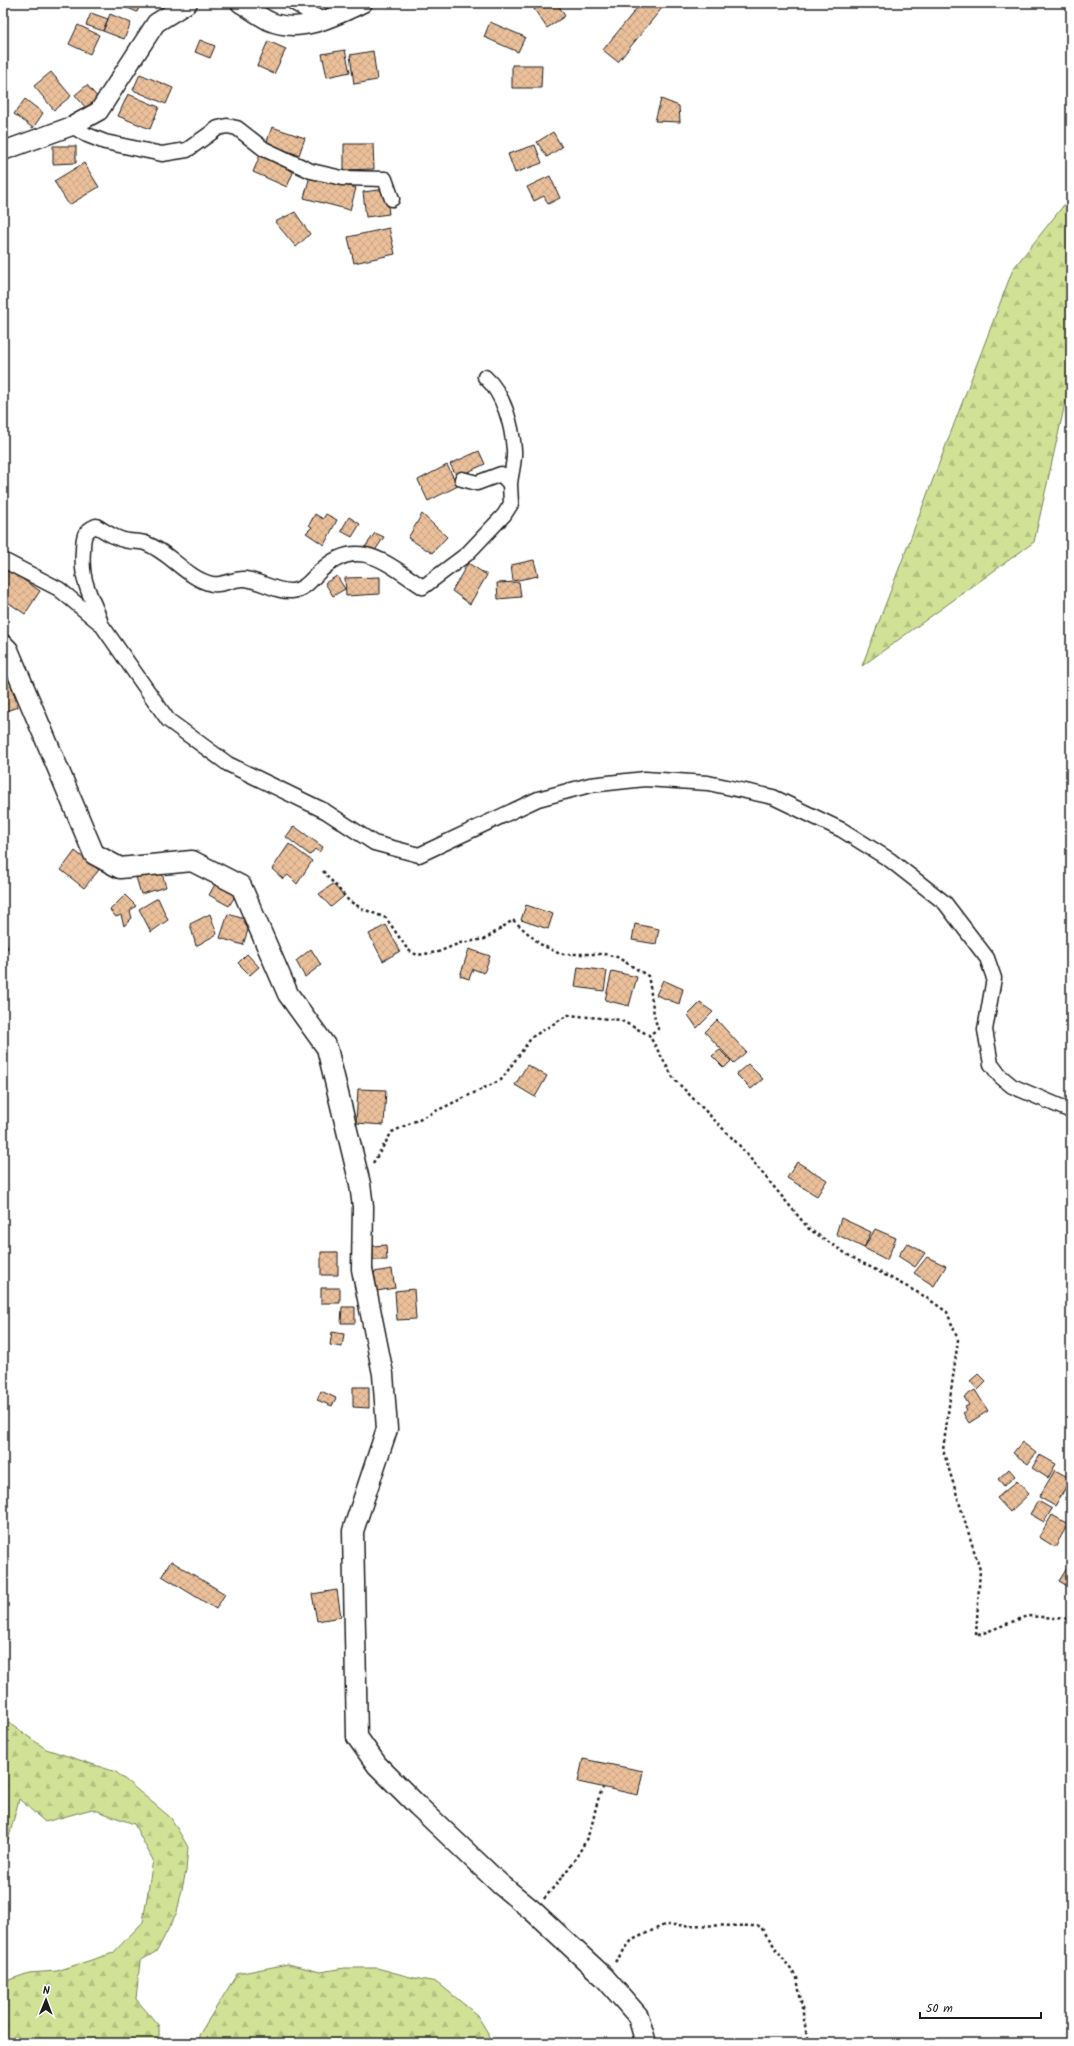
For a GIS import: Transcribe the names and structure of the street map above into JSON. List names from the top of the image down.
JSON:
{
  "scale_bar": "50 m",
  "north": "top"
}
